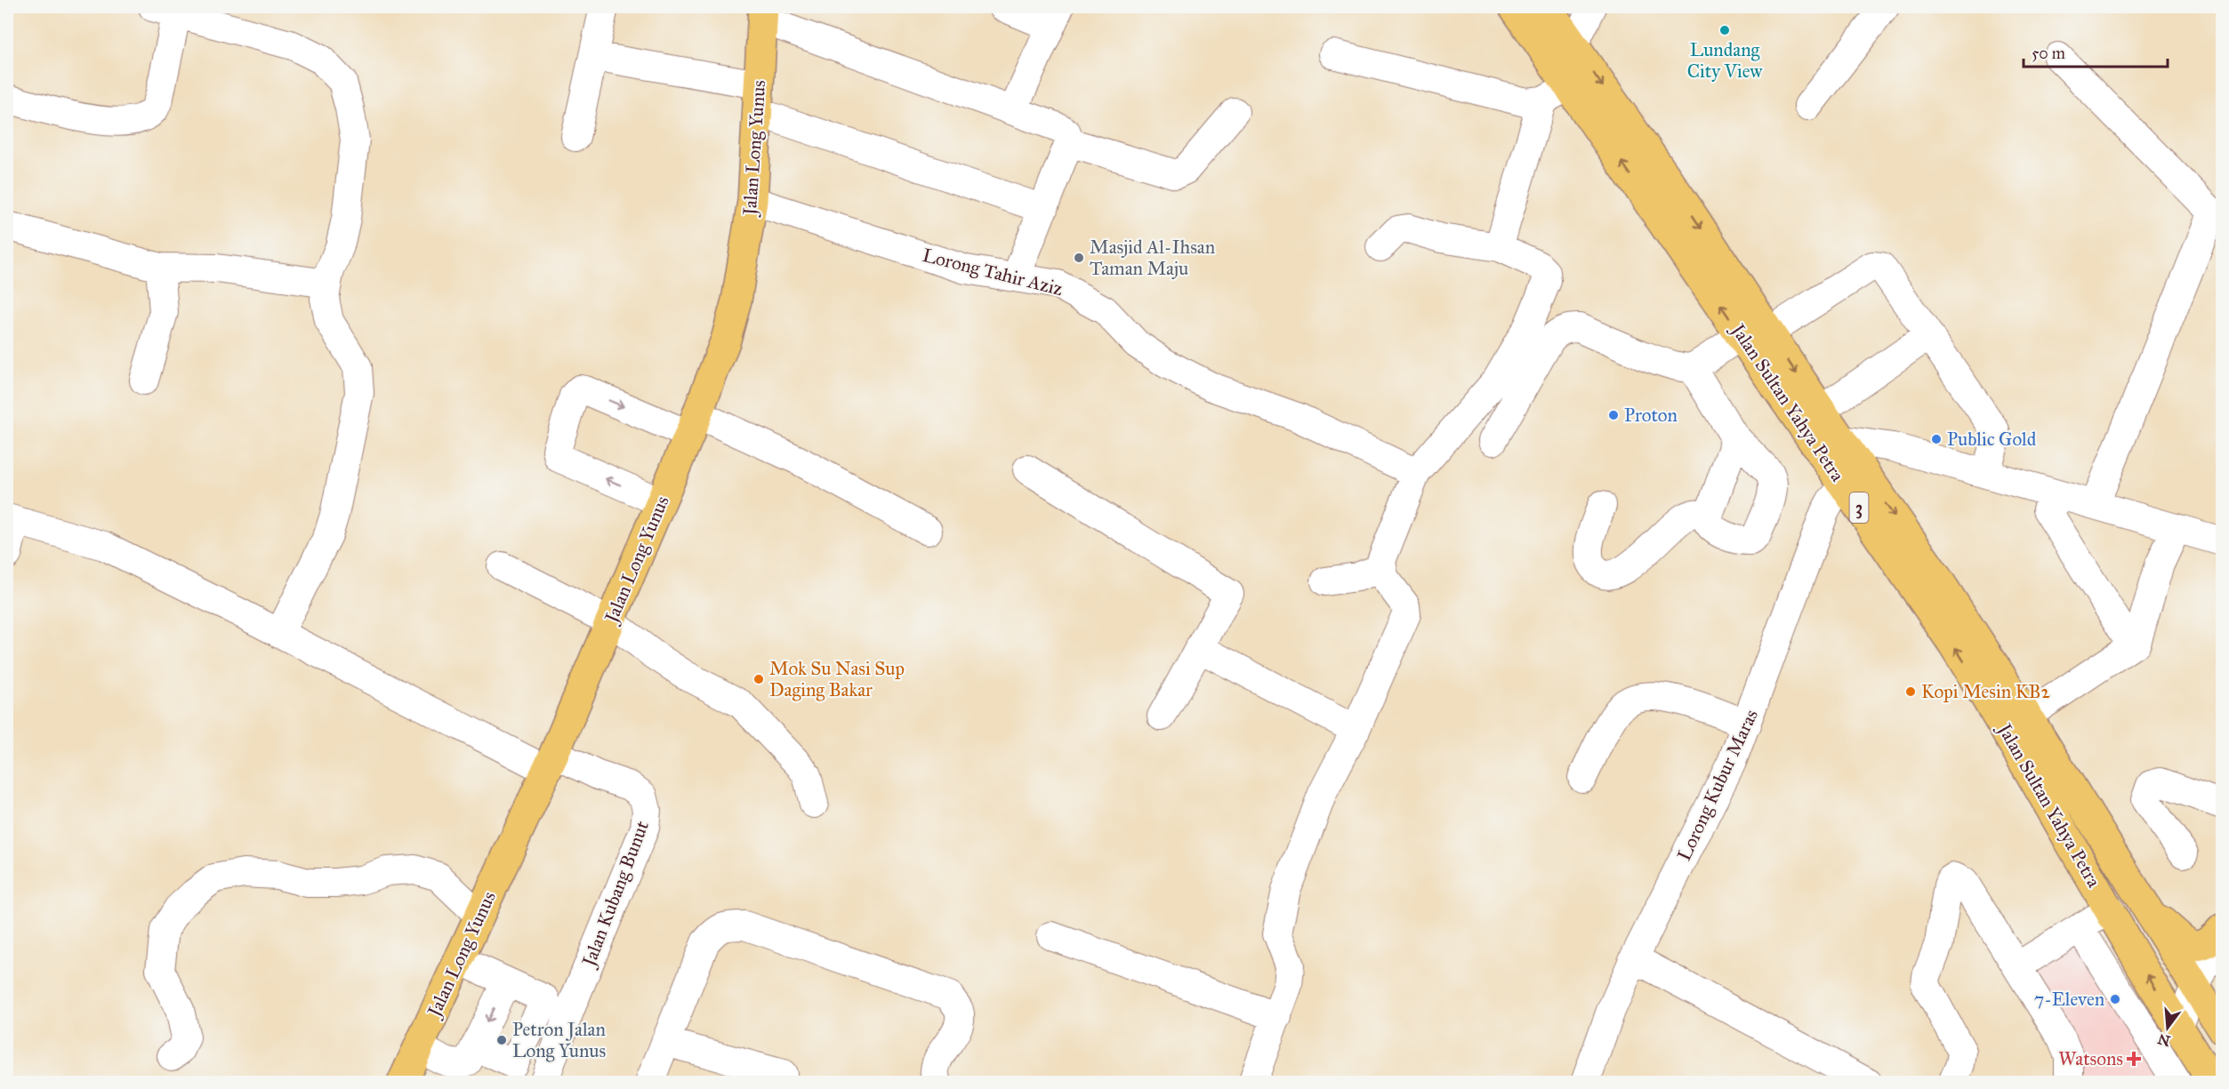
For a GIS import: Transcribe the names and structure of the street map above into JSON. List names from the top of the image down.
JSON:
{
  "streets": {
    "main road": ["Jalan Long Yunus", "Jalan Sultan Yahya Petra", "3"],
    "street": ["Lorong Tahir Aziz", "Lorong Kubur Maras", "Jalan Kubang Bunut"]
  },
  "crossings": [
    ["Jalan Long Yunus", "Lorong Tahir Aziz"],
    ["Jalan Long Yunus", "Jalan Kubang Bunut"],
    ["Jalan Sultan Yahya Petra", "Lorong Kubur Maras"]
  ],
  "places": {
    "other": [
      "Lundang City View",
      "Masjid Al-Ihsan Taman Maju",
      "Proton",
      "Public Gold",
      "Mok Su Nasi Sup Daging Bakar",
      "Kopi Mesin KB2",
      "7-Eleven",
      "Petron Jalan Long Yunus"
    ],
    "health": ["Watsons"]
  },
  "scale_bar": "50 m",
  "north": "bottom"
}
